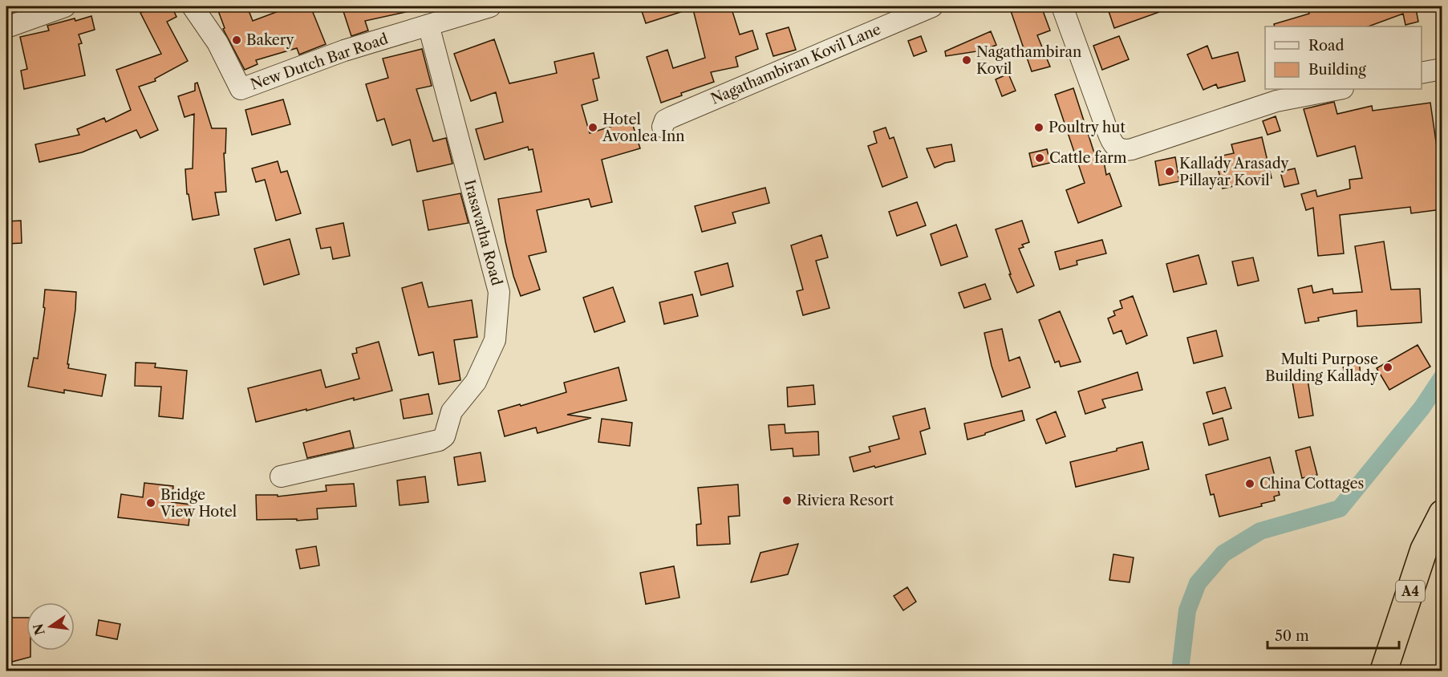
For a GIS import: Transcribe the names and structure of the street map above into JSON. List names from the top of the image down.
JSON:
{
  "streets": {
    "highway": ["A4"],
    "street": ["New Dutch Bar Road", "Nagathambiran Kovil Lane", "Irasavatha Road"]
  },
  "crossings": [
    ["New Dutch Bar Road", "Irasavatha Road"]
  ],
  "places": [
    "Bakery",
    "Nagathambiran Kovil",
    "Hotel Avonlea Inn",
    "Poultry hut",
    "Cattle farm",
    "Kallady Arasady Pillayar Kovil",
    "Multi Purpose Building Kallady",
    "China Cottages",
    "Riviera Resort",
    "Bridge View Hotel"
  ],
  "legend": ["Road", "Building"],
  "scale_bar": "50 m",
  "north": "left"
}
